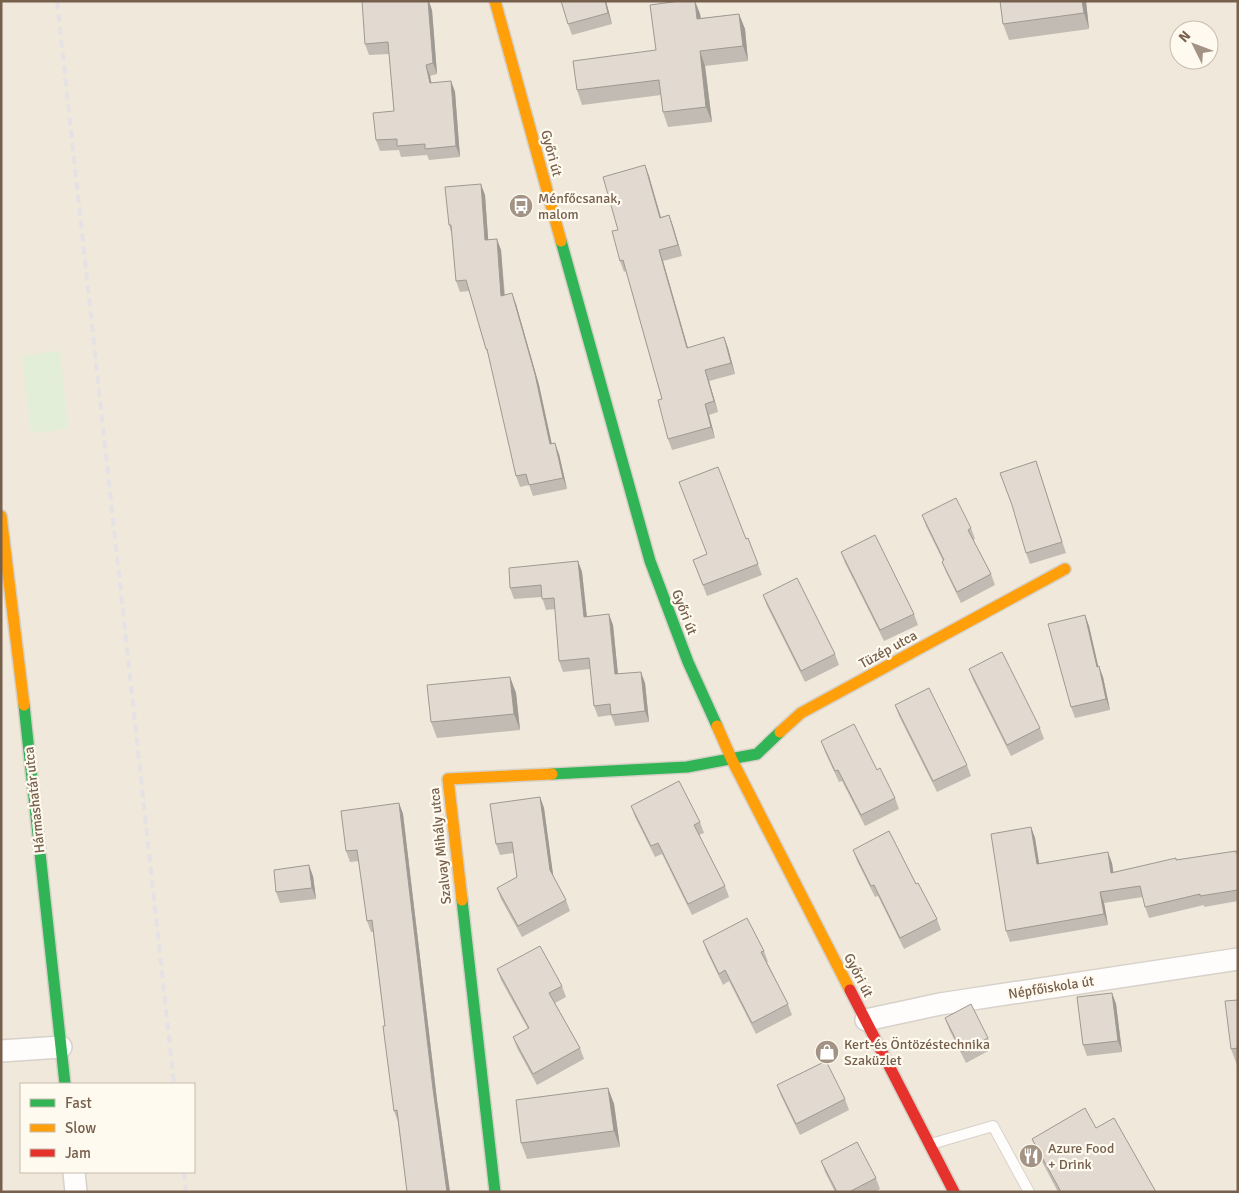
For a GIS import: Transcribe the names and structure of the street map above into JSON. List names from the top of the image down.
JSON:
{
  "streets": {
    "street": [
      "Győri út",
      "Tüzép utca",
      "Hármashatár utca",
      "Szalvay Mihály utca",
      "Népfőiskola út"
    ]
  },
  "crossings": [
    ["Győri út", "Tüzép utca"],
    ["Győri út", "Szalvay Mihály utca"],
    ["Győri út", "Népfőiskola út"],
    ["Tüzép utca", "Szalvay Mihály utca"]
  ],
  "places": {
    "bus stop": ["Ménfőcsanak, malom"],
    "shop": ["Kert-és Öntözéstechnika Szaküzlet"],
    "restaurant": ["Azure Food + Drink"]
  },
  "legend": ["Fast", "Slow", "Jam"],
  "north": "top left"
}
